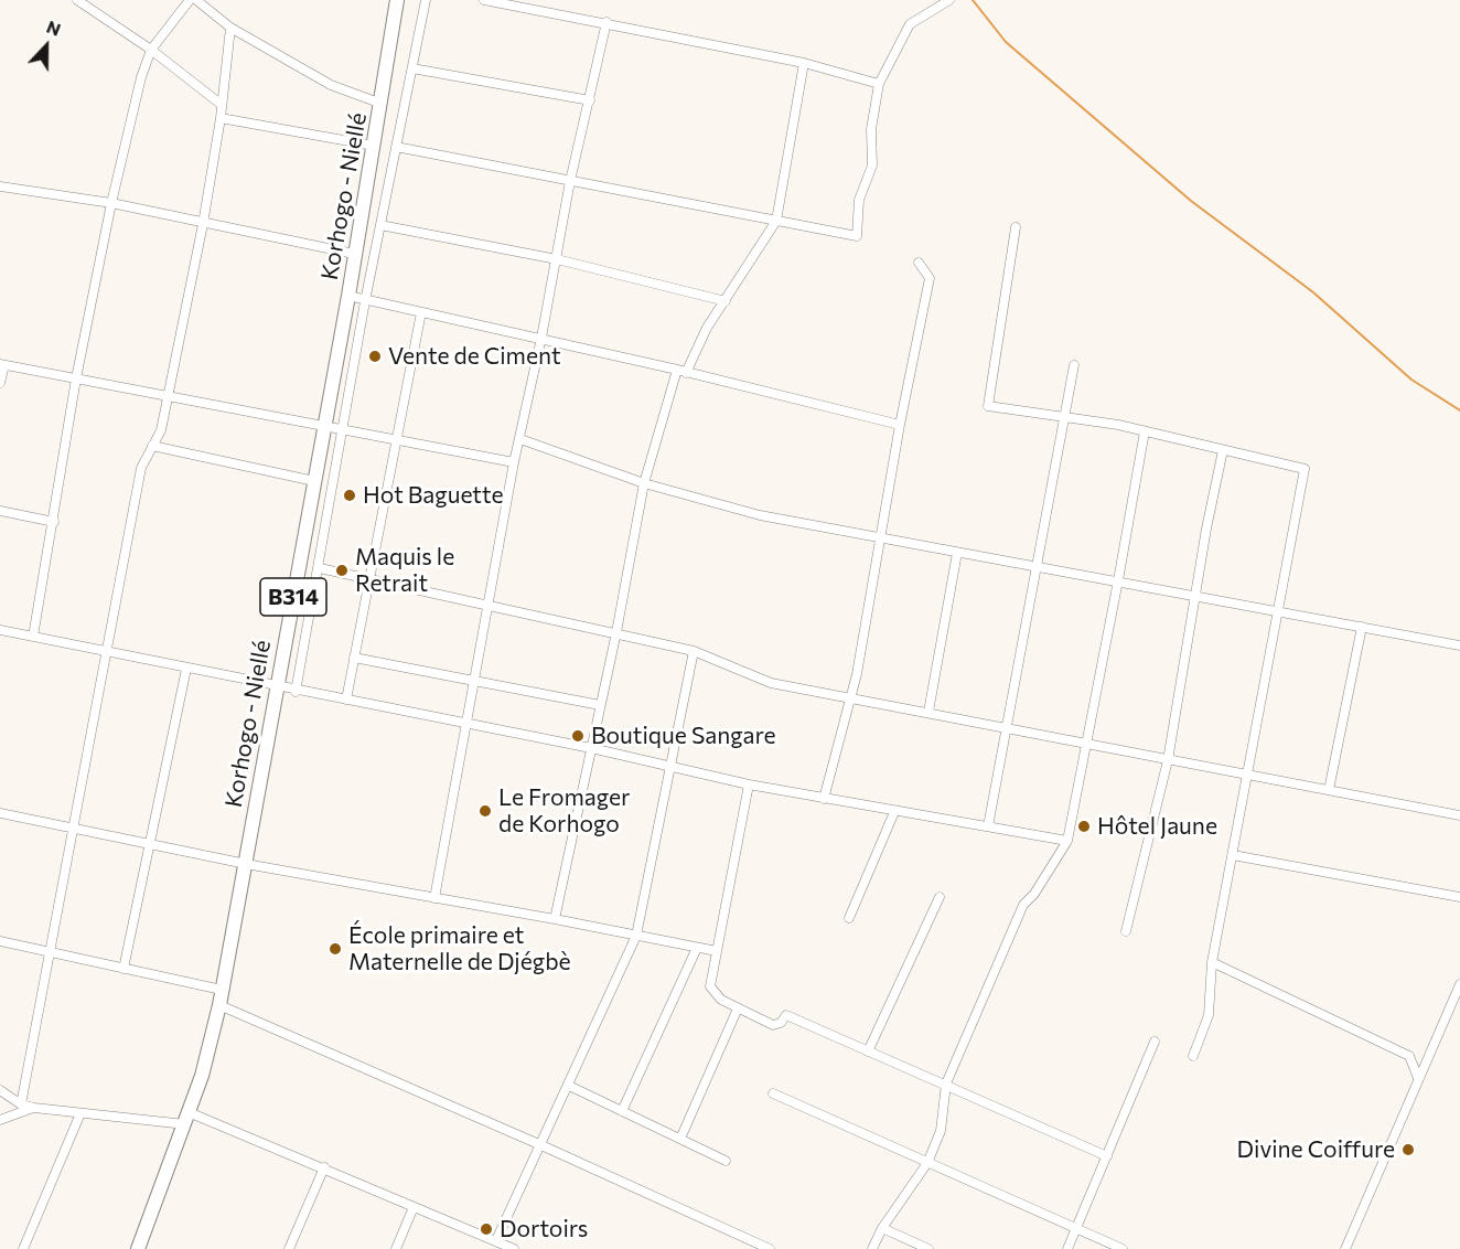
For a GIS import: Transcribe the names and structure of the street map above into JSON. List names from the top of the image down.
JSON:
{
  "streets": {
    "main road": ["Korhogo - Niellé", "B314"]
  },
  "places": [
    "Vente de Ciment",
    "Hot Baguette",
    "Maquis le Retrait",
    "Boutique Sangare",
    "Le Fromager de Korhogo",
    "Hôtel Jaune",
    "École primaire et Maternelle de Djégbè",
    "Divine Coiffure",
    "Dortoirs"
  ],
  "north": "top"
}
